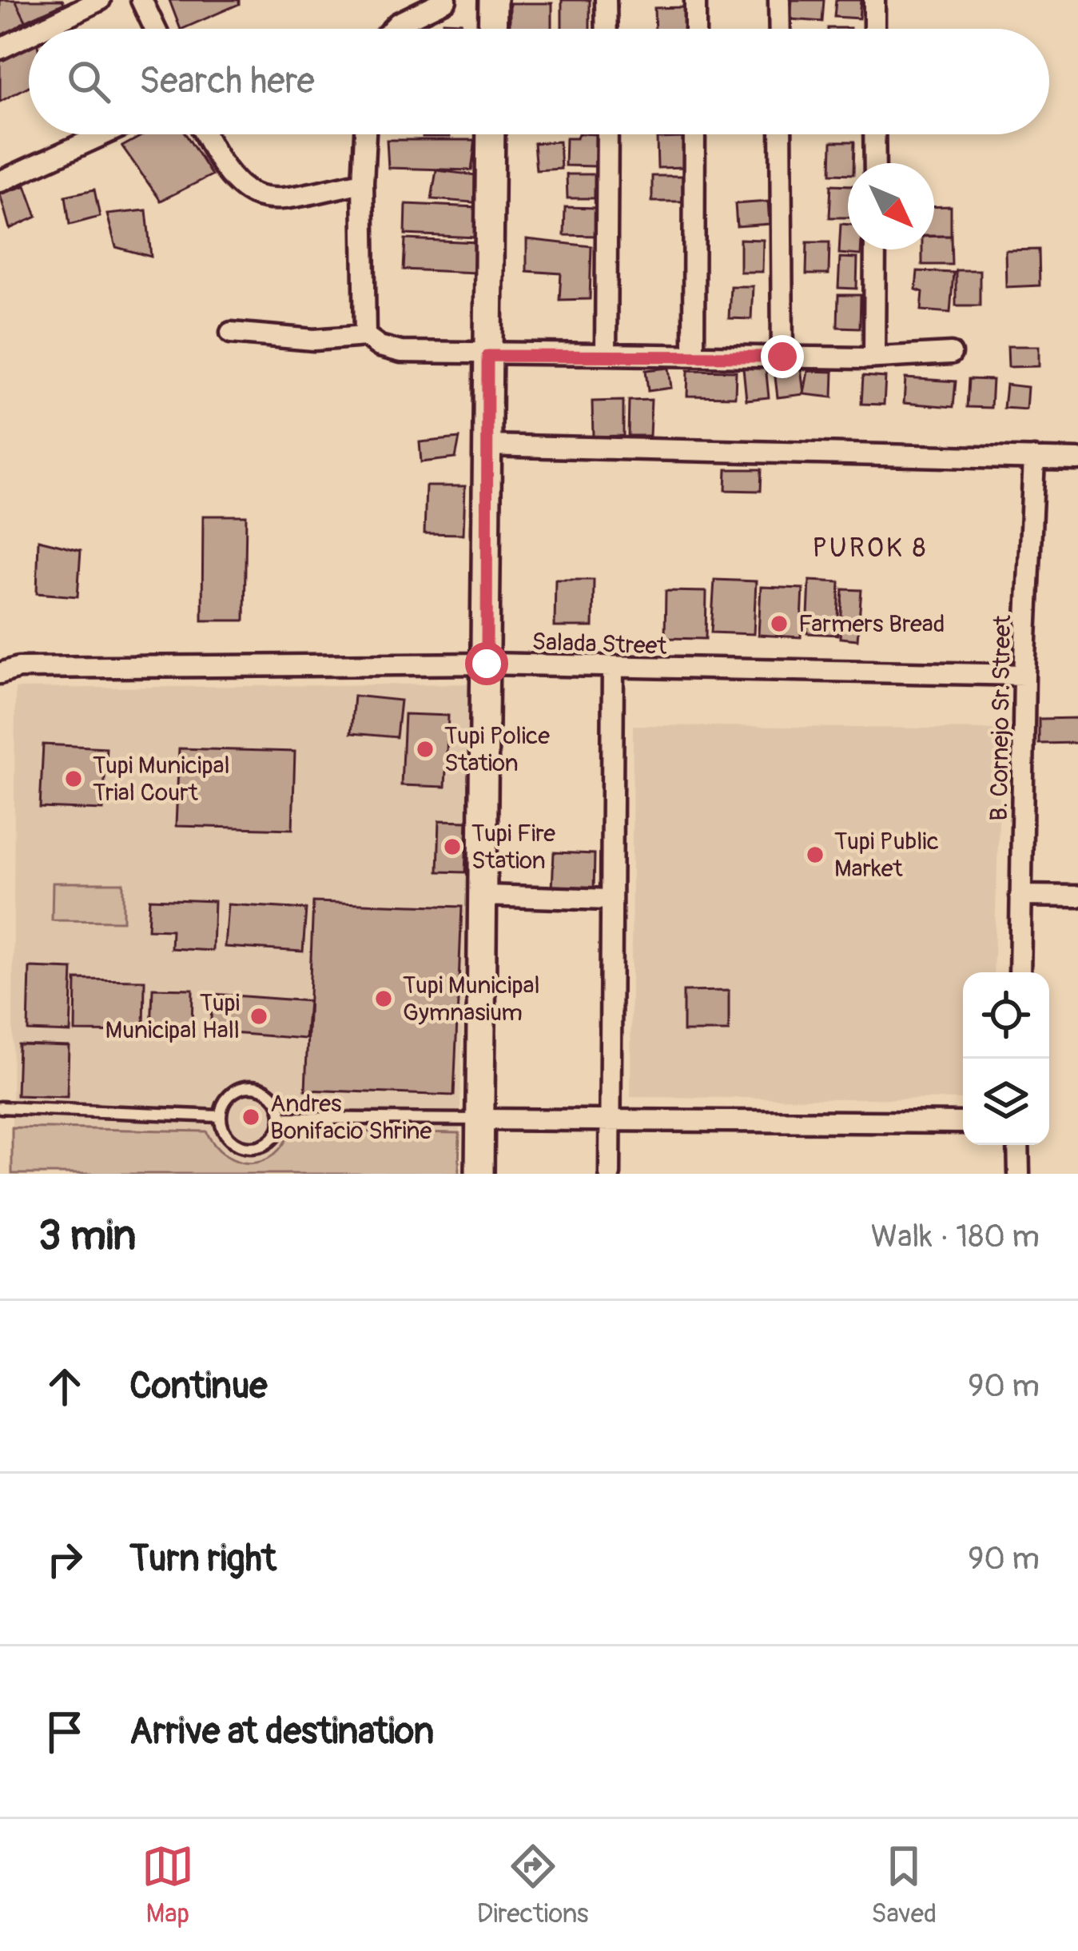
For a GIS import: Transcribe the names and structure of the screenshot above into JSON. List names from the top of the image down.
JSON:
{
  "streets": {
    "street": ["Salada Street", "B. Cornejo Sr. Street"]
  },
  "crossings": [
    ["Salada Street", "B. Cornejo Sr. Street"]
  ],
  "districts": ["PUROK 8"],
  "places": [
    "Farmers Bread",
    "Tupi Police Station",
    "Tupi Municipal Trial Court",
    "Tupi Fire Station",
    "Tupi Public Market",
    "Tupi Municipal Gymnasium",
    "Tupi Municipal Hall",
    "Andres Bonifacio Shrine"
  ],
  "north": "bottom right",
  "page": {
    "search": "Search here",
    "heading": ["3 min", "Walk · 180 m"],
    "list": [
      ["Continue", "90 m"],
      ["Turn right", "90 m"],
      "Arrive at destination"
    ],
    "nav": ["Map", "Directions", "Saved"]
  }
}
